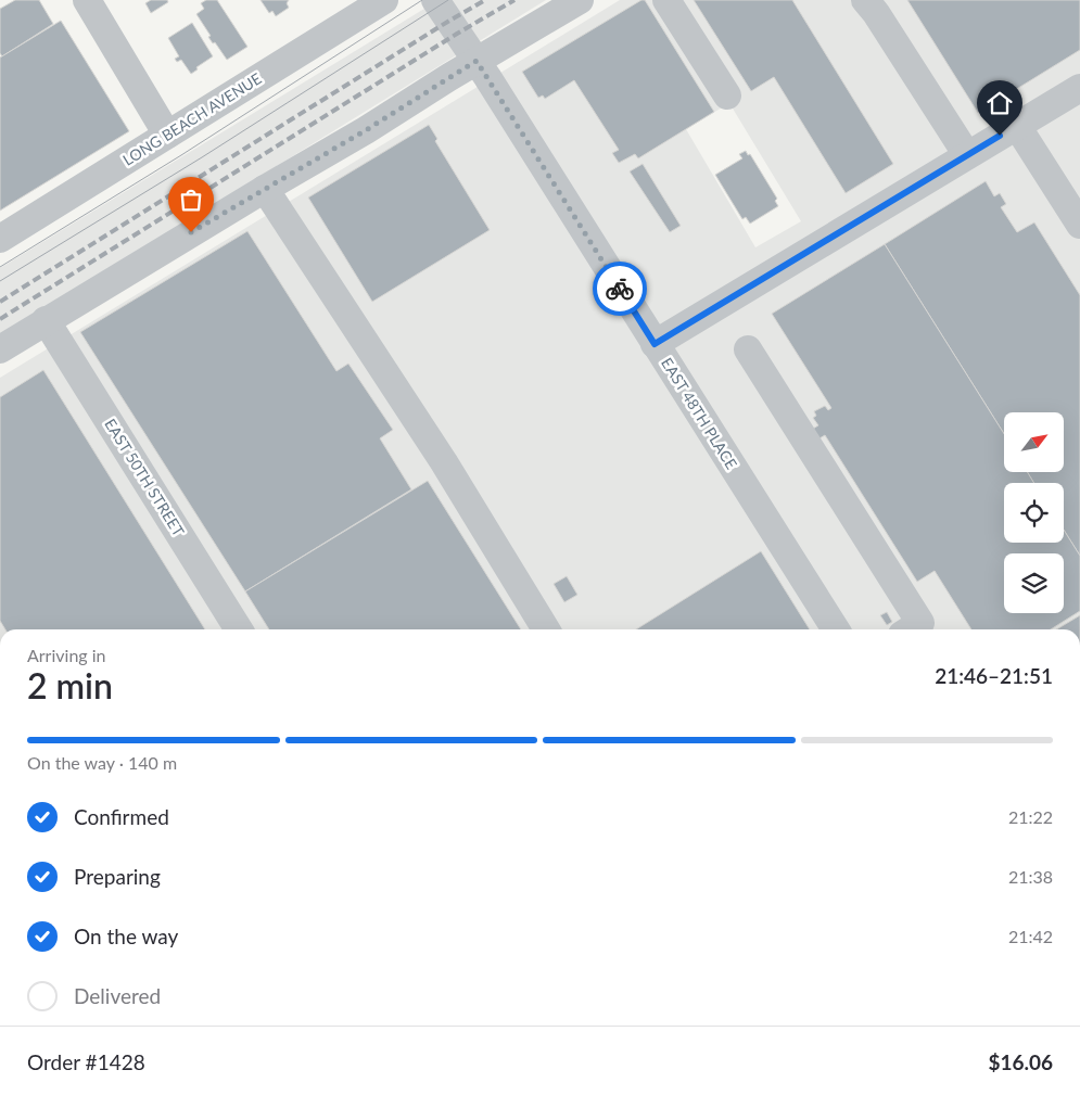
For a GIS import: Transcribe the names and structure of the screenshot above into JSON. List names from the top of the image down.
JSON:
{
  "streets": {
    "street": ["LONG BEACH AVENUE", "EAST 48TH PLACE", "EAST 50TH STREET"]
  },
  "north": "top right",
  "page": {
    "heading": ["2 min", "Arriving in", "21:46–21:51"],
    "panel": ["Order #1428", "$16.06"],
    "bar": "On the way · 140 m",
    "list": [
      ["Confirmed", "21:22"],
      ["Preparing", "21:38"],
      ["On the way", "21:42"],
      "Delivered"
    ]
  }
}
